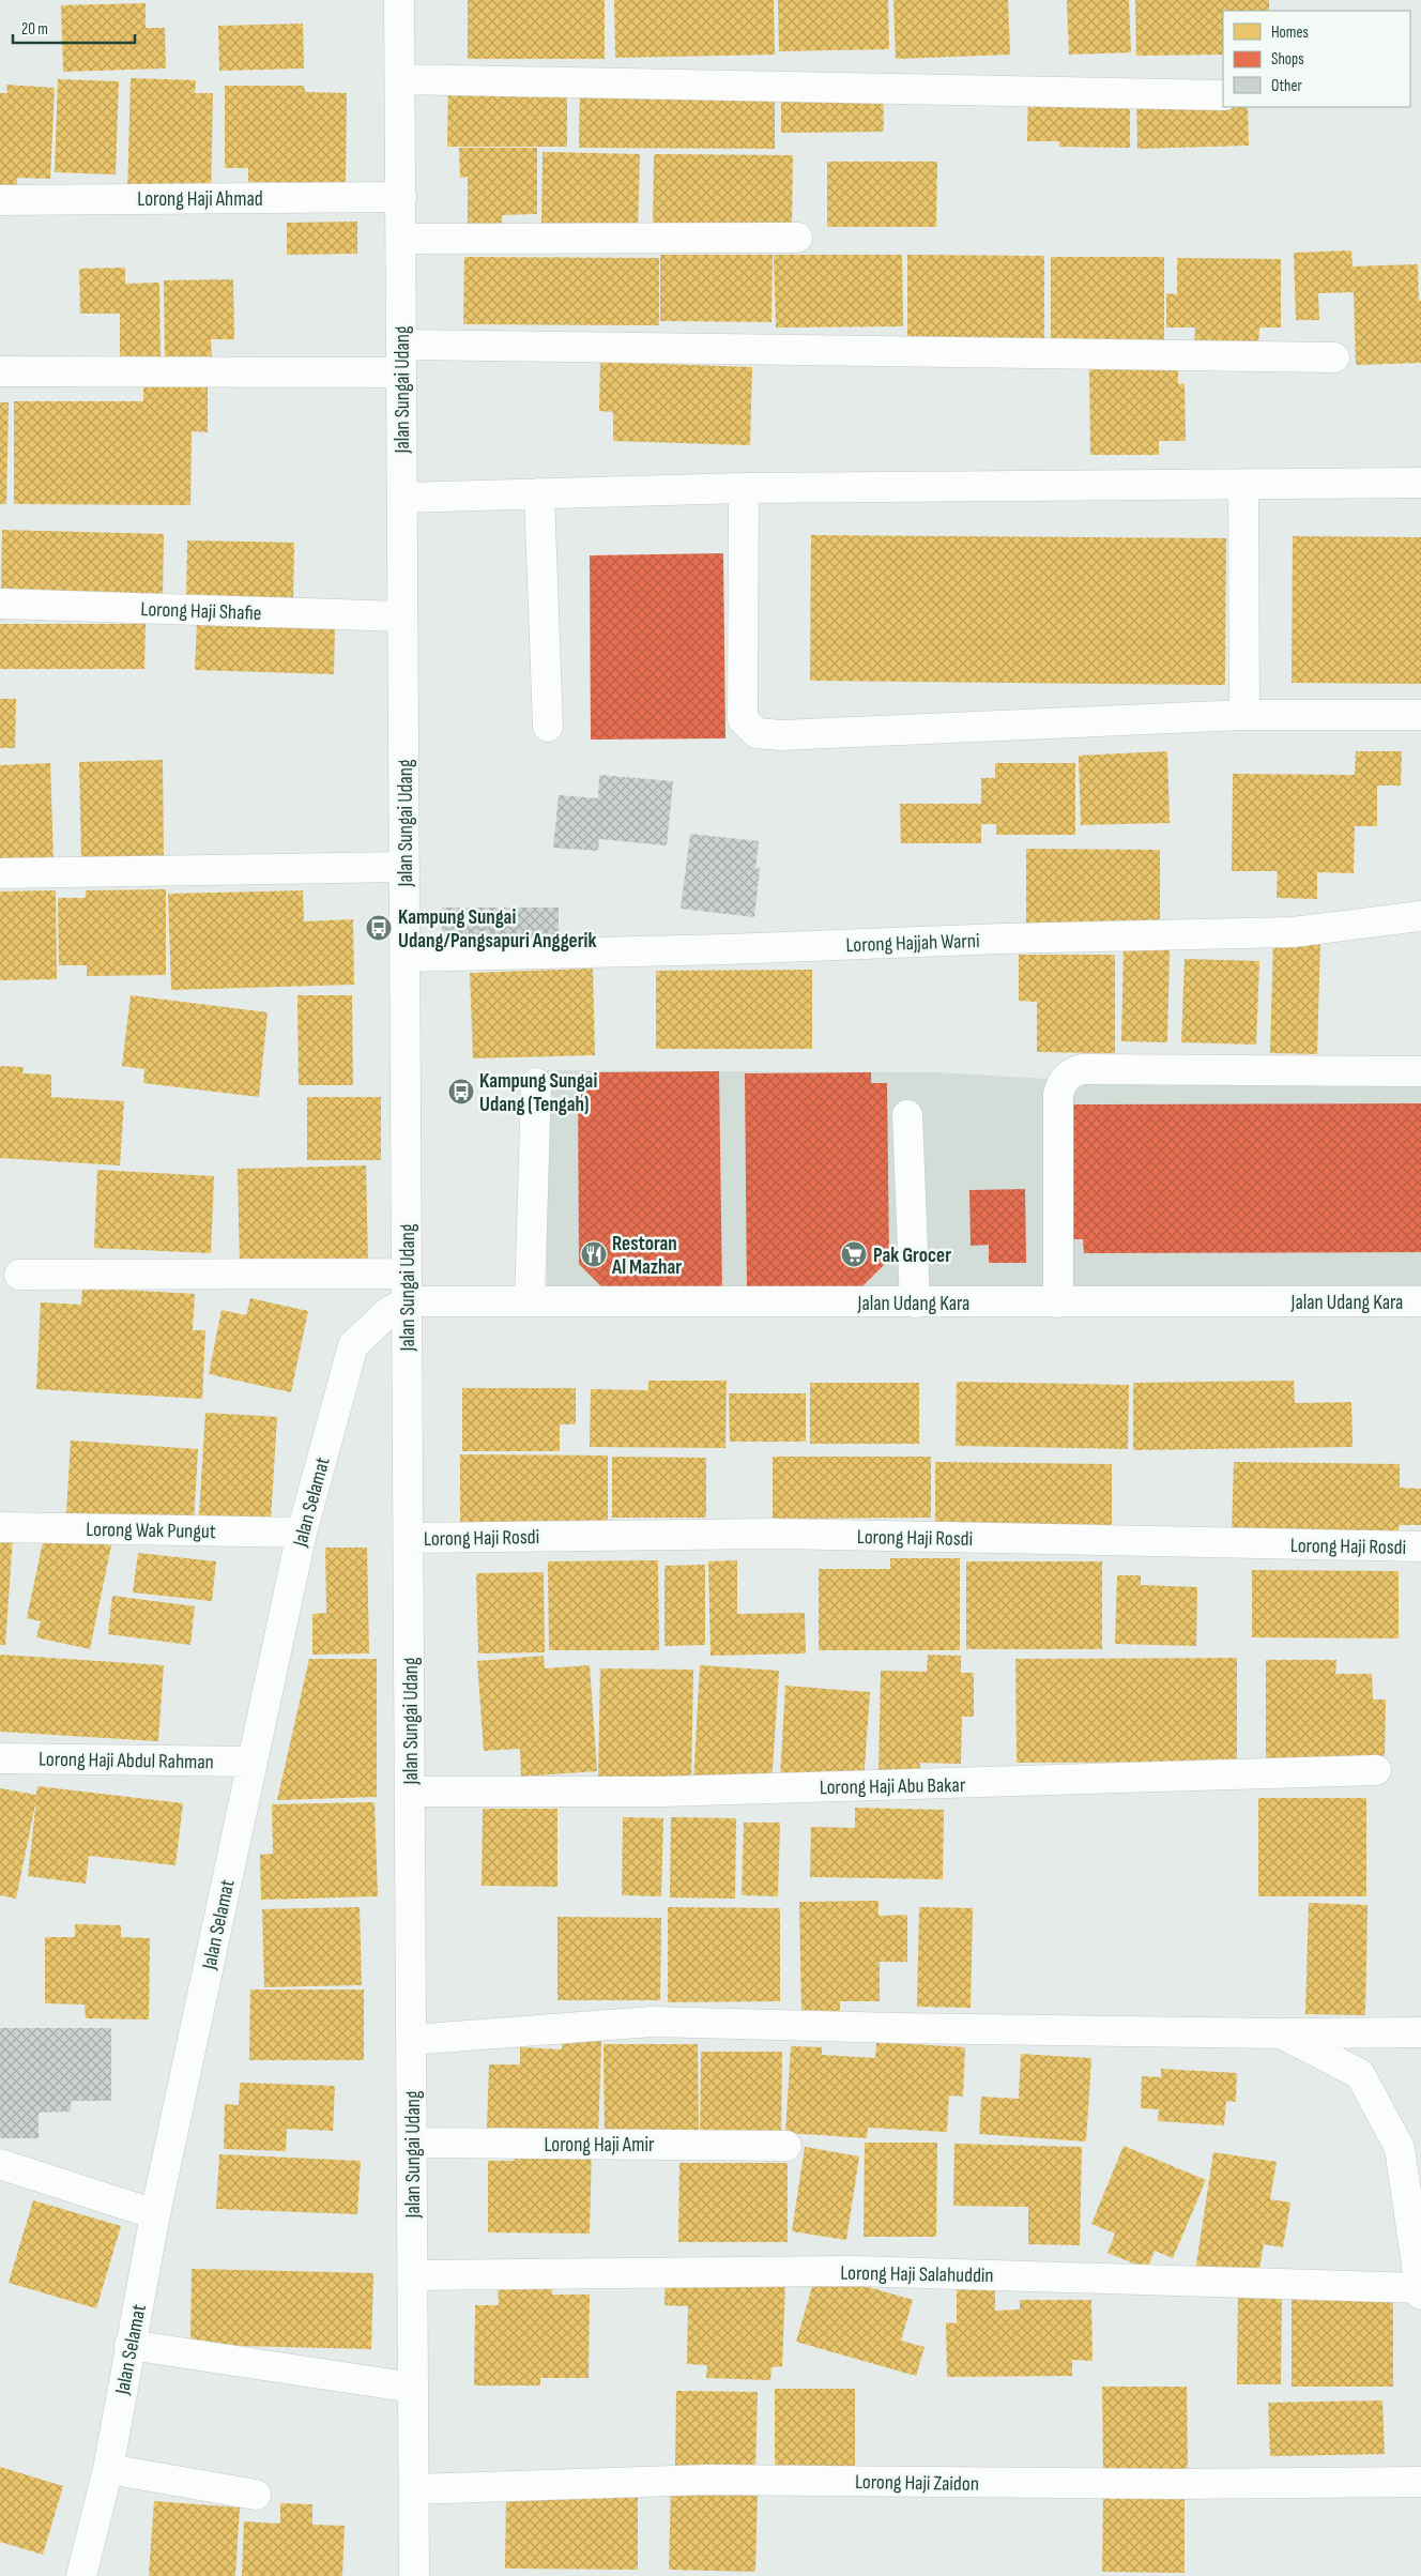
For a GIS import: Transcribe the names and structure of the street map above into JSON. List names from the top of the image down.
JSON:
{
  "streets": {
    "street": [
      "Lorong Haji Ahmad",
      "Jalan Sungai Udang",
      "Lorong Haji Shafie",
      "Lorong Hajjah Warni",
      "Jalan Udang Kara",
      "Jalan Selamat",
      "Lorong Wak Pungut",
      "Lorong Haji Rosdi",
      "Lorong Haji Abdul Rahman",
      "Lorong Haji Abu Bakar",
      "Lorong Haji Amir",
      "Lorong Haji Salahuddin",
      "Lorong Haji Zaidon"
    ]
  },
  "crossings": [
    ["Lorong Haji Ahmad", "Jalan Sungai Udang"],
    ["Jalan Sungai Udang", "Lorong Haji Shafie"],
    ["Jalan Sungai Udang", "Lorong Hajjah Warni"],
    ["Jalan Sungai Udang", "Jalan Udang Kara"],
    ["Jalan Sungai Udang", "Jalan Selamat"],
    ["Jalan Sungai Udang", "Lorong Haji Rosdi"],
    ["Jalan Sungai Udang", "Lorong Haji Abu Bakar"],
    ["Jalan Sungai Udang", "Lorong Haji Amir"],
    ["Jalan Sungai Udang", "Lorong Haji Salahuddin"],
    ["Jalan Sungai Udang", "Lorong Haji Zaidon"],
    ["Jalan Udang Kara", "Jalan Selamat"],
    ["Jalan Selamat", "Lorong Wak Pungut"],
    ["Jalan Selamat", "Lorong Haji Abdul Rahman"]
  ],
  "places": {
    "bus stop": ["Kampung Sungai Udang/Pangsapuri Anggerik", "Kampung Sungai Udang (Tengah)"],
    "restaurant": ["Restoran Al Mazhar"],
    "supermarket": ["Pak Grocer"]
  },
  "legend": ["Homes", "Shops", "Other"],
  "scale_bar": "20 m"
}
